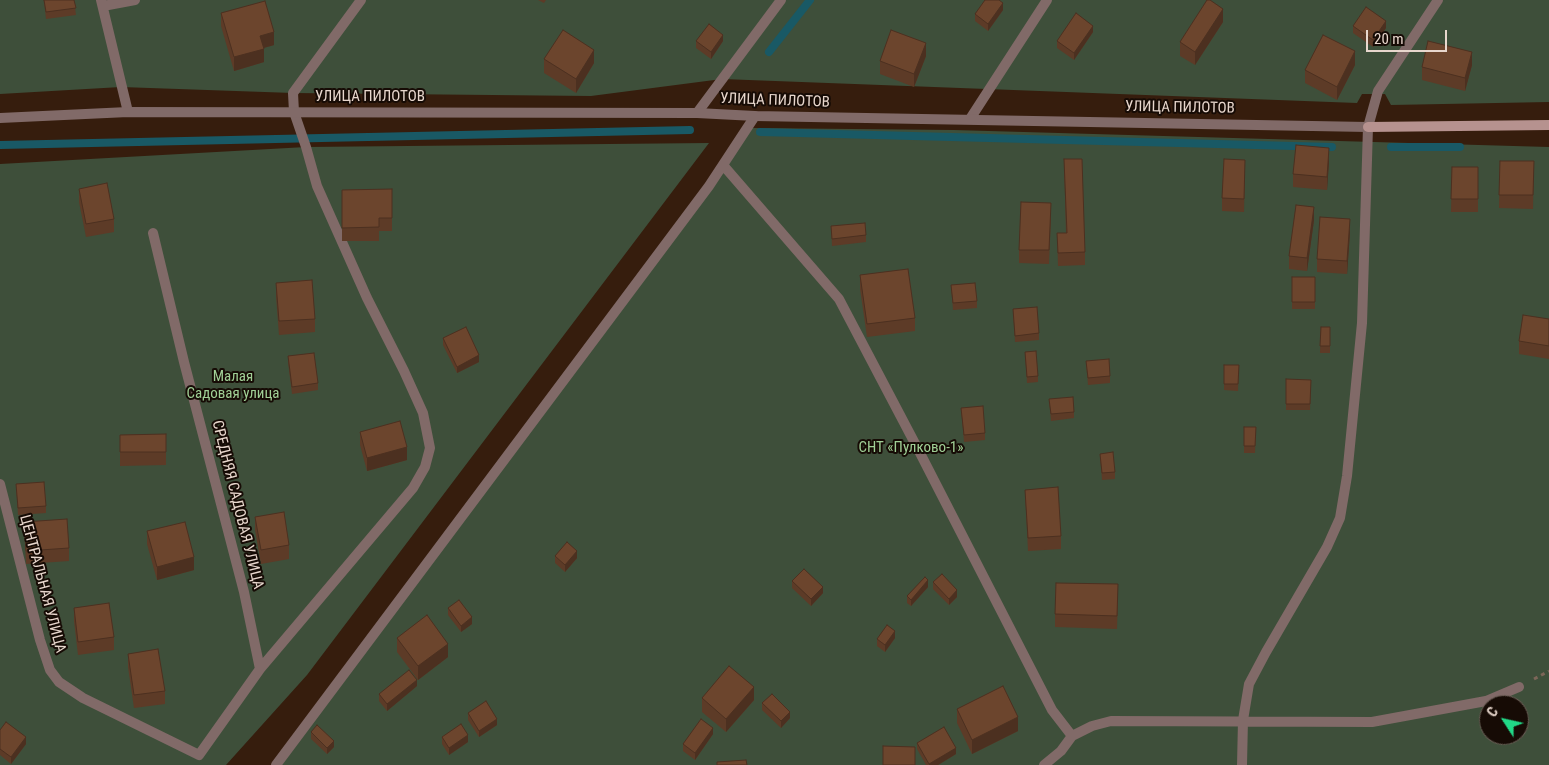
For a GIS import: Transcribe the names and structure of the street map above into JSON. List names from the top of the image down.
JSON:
{
  "streets": {
    "street": ["УЛИЦА ПИЛОТОВ", "СРЕДНЯЯ САДОВАЯ УЛИЦА", "ЦЕНТРАЛЬНАЯ УЛИЦА"]
  },
  "crossings": [
    ["СРЕДНЯЯ САДОВАЯ УЛИЦА", "ЦЕНТРАЛЬНАЯ УЛИЦА"]
  ],
  "parks": ["Малая Садовая улица", "СНТ «Пулково-1»"],
  "scale_bar": "20 m",
  "north": "top left"
}
